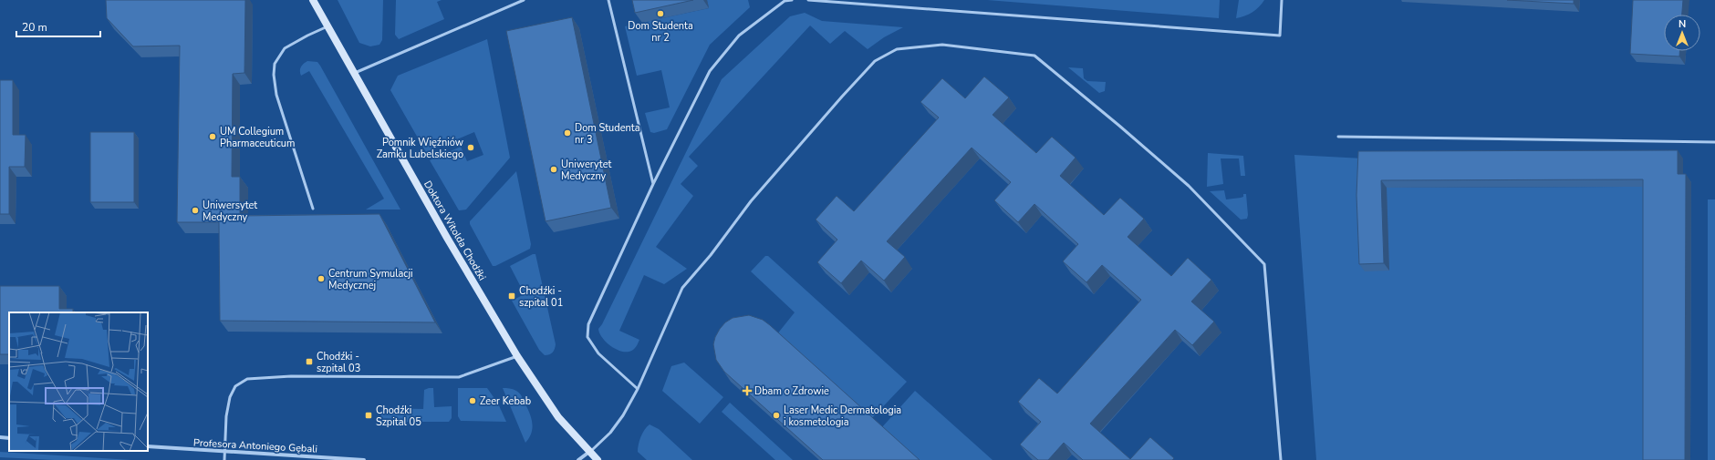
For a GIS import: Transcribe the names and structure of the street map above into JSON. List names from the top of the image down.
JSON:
{
  "streets": {
    "street": ["Doktora Witolda Chodźki", "Profesora Antoniego Gębali"]
  },
  "places": {
    "other": [
      "Dom Studenta nr 2",
      "Dom Studenta nr 3",
      "UM Collegium Pharmaceuticum",
      "Pomnik Więźniów Zamku Lubelskiego",
      "Uniwerytet Medyczny",
      "Uniwersytet Medyczny",
      "Centrum Symulacji Medycznej",
      "Zeer Kebab",
      "Laser Medic Dermatologia i kosmetologia"
    ],
    "transit": ["Chodźki - szpital 01", "Chodźki - szpital 03", "Chodźki Szpital 05"],
    "health": ["Dbam o Zdrowie"]
  },
  "scale_bar": "20 m",
  "north": "top"
}
